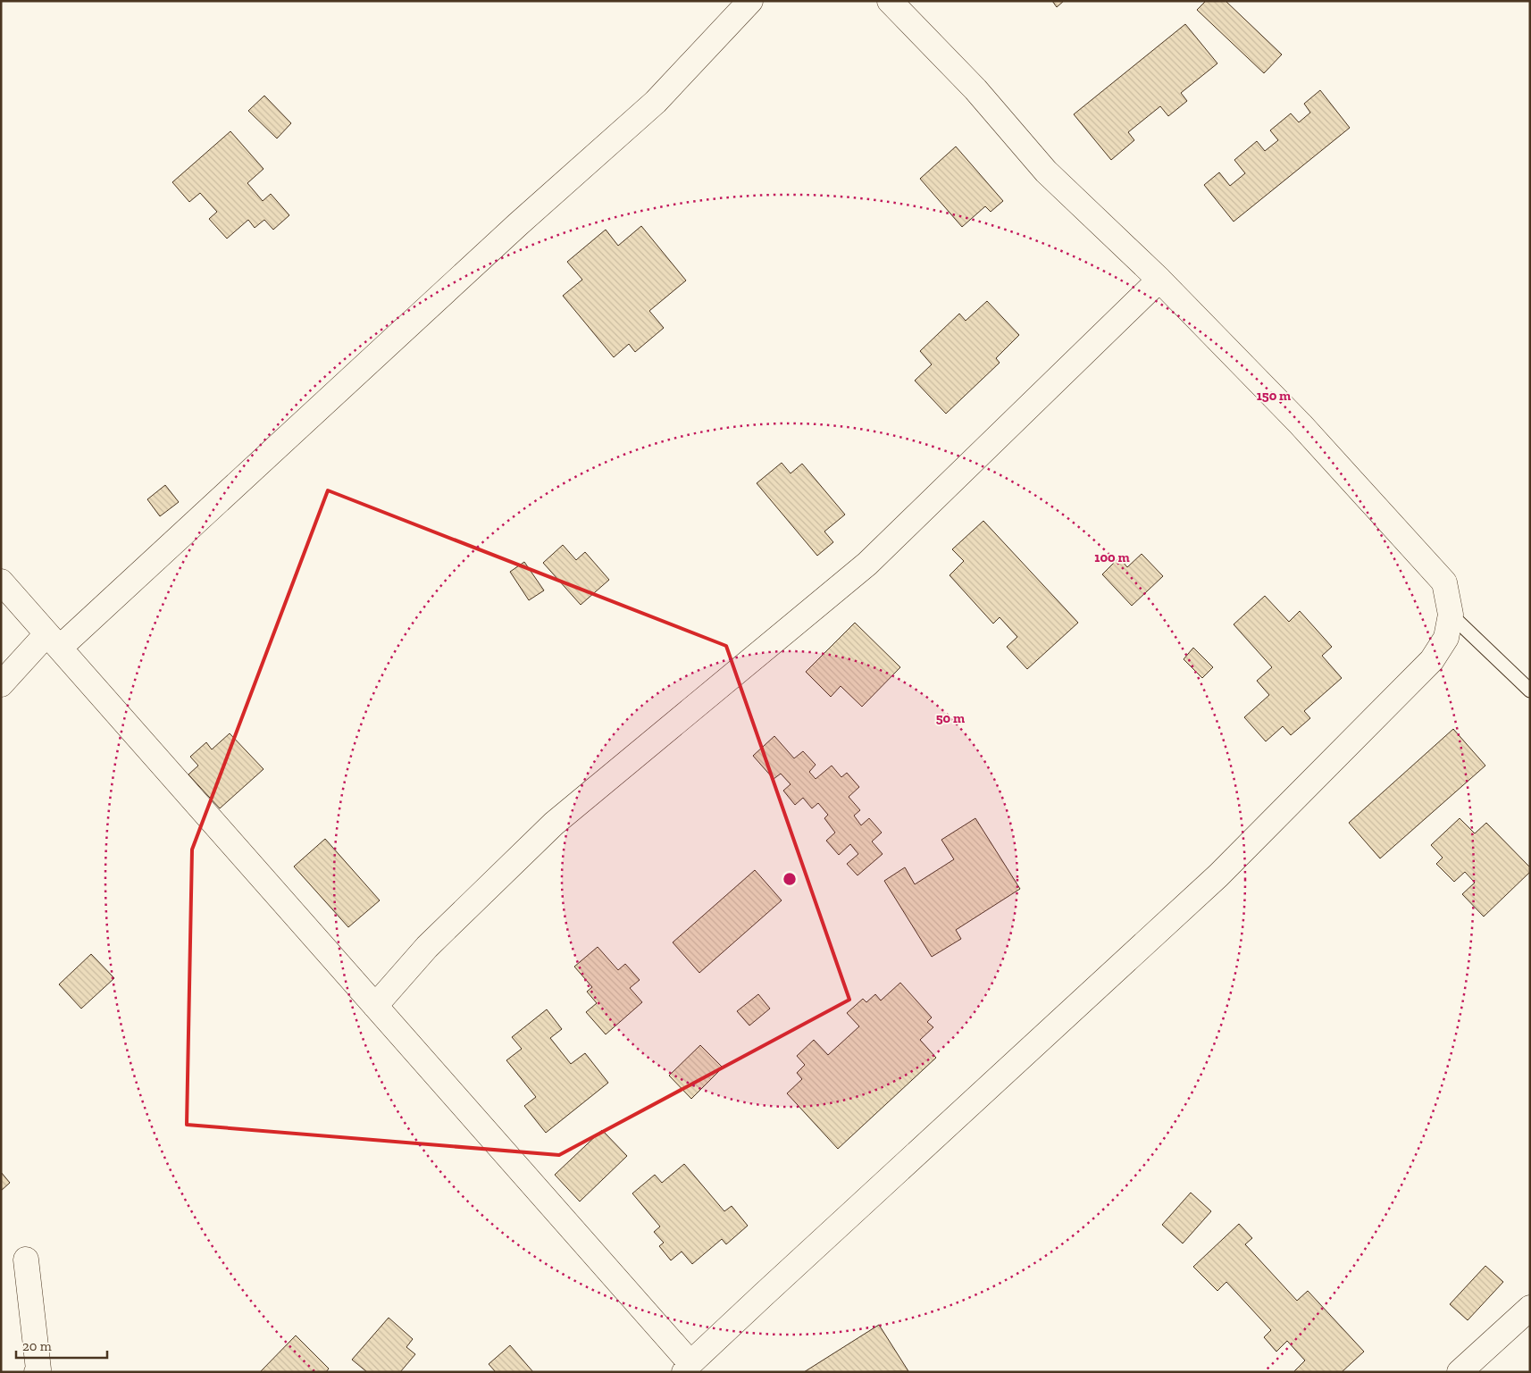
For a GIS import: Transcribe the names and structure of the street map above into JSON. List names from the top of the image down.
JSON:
{
  "scale_bar": "20 m",
  "rings": ["150 m", "100 m", "50 m"]
}
